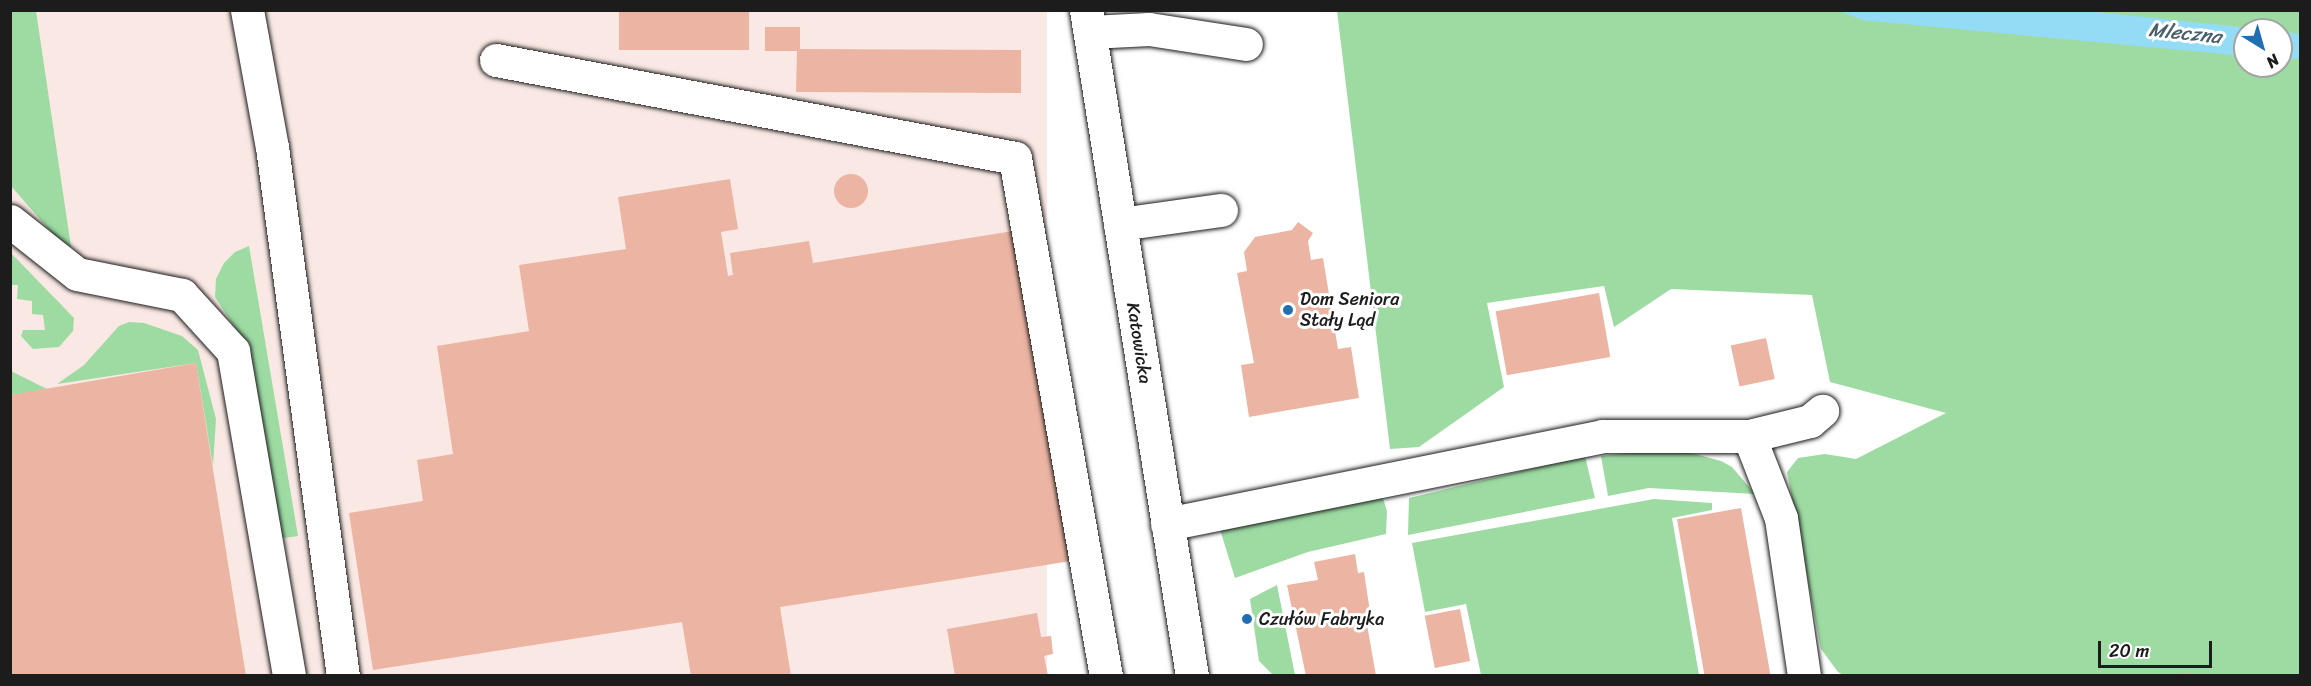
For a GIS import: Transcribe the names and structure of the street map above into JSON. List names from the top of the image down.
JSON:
{
  "streets": {
    "street": ["Katowicka"]
  },
  "water": ["Mleczna"],
  "places": ["Dom Seniora Stały Ląd", "Czułów Fabryka"],
  "scale_bar": "20 m",
  "north": "bottom right"
}
